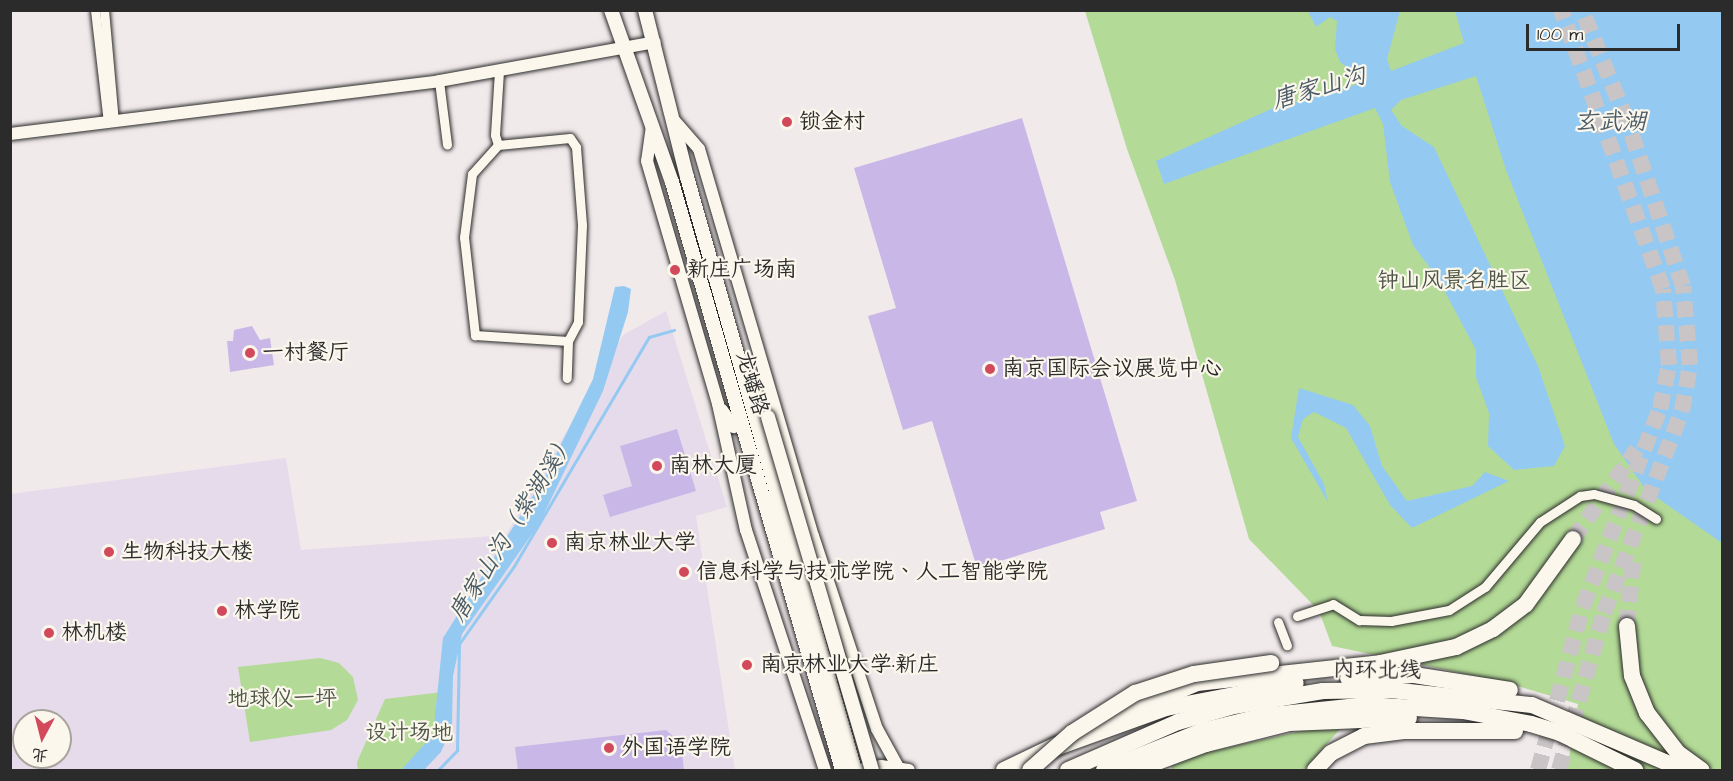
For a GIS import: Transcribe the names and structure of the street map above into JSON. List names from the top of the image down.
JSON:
{
  "streets": {
    "highway": ["内环北线"],
    "main road": ["龙蟠路"]
  },
  "water": ["唐家山沟", "玄武湖", "唐家山沟（紫湖溪）"],
  "parks": ["钟山风景名胜区", "地球仪一坪", "设计场地"],
  "places": [
    "锁金村",
    "新庄广场南",
    "一村餐厅",
    "南京国际会议展览中心",
    "南林大厦",
    "南京林业大学",
    "生物科技大楼",
    "信息科学与技术学院、人工智能学院",
    "林学院",
    "林机楼",
    "南京林业大学·新庄",
    "外国语学院"
  ],
  "scale_bar": "100 m",
  "north": "bottom"
}
